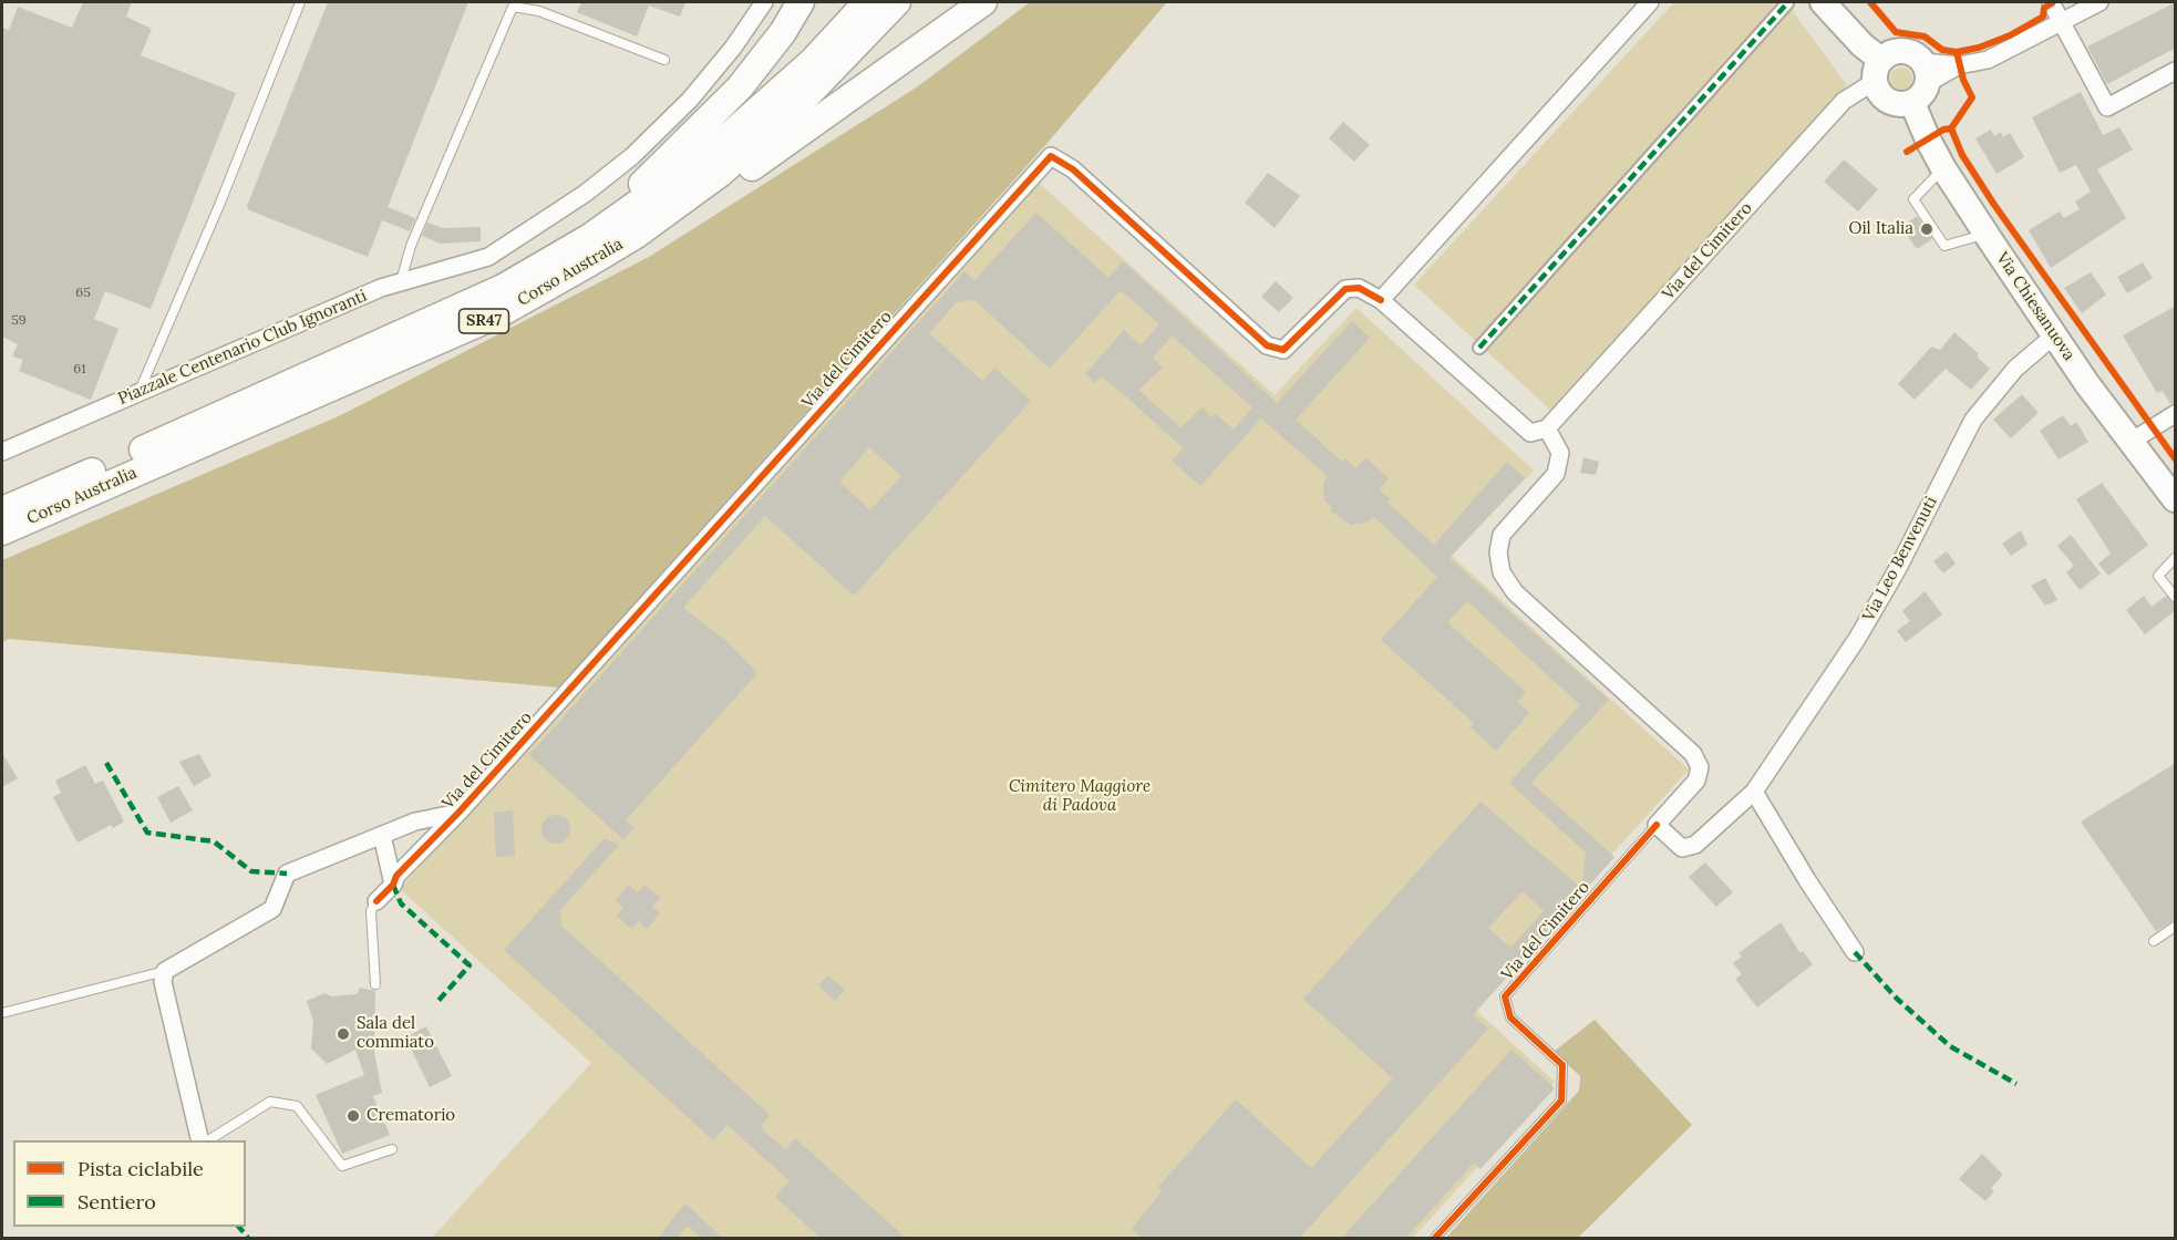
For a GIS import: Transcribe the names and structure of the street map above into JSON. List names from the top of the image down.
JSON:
{
  "streets": {
    "highway": ["Corso Australia", "SR47"],
    "main road": ["Via Chiesanuova"],
    "street": ["Via del Cimitero", "Piazzale Centenario Club Ignoranti", "Via Leo Benvenuti"]
  },
  "crossings": [
    ["Via del Cimitero", "Via Chiesanuova"],
    ["Via del Cimitero", "Via Leo Benvenuti"],
    ["Via Chiesanuova", "Via Leo Benvenuti"]
  ],
  "parks": ["Cimitero Maggiore di Padova"],
  "places": ["Oil Italia", "Sala del commiato", "Crematorio"],
  "house_numbers": ["65", "59", "61"],
  "legend": ["Pista ciclabile", "Sentiero"]
}
